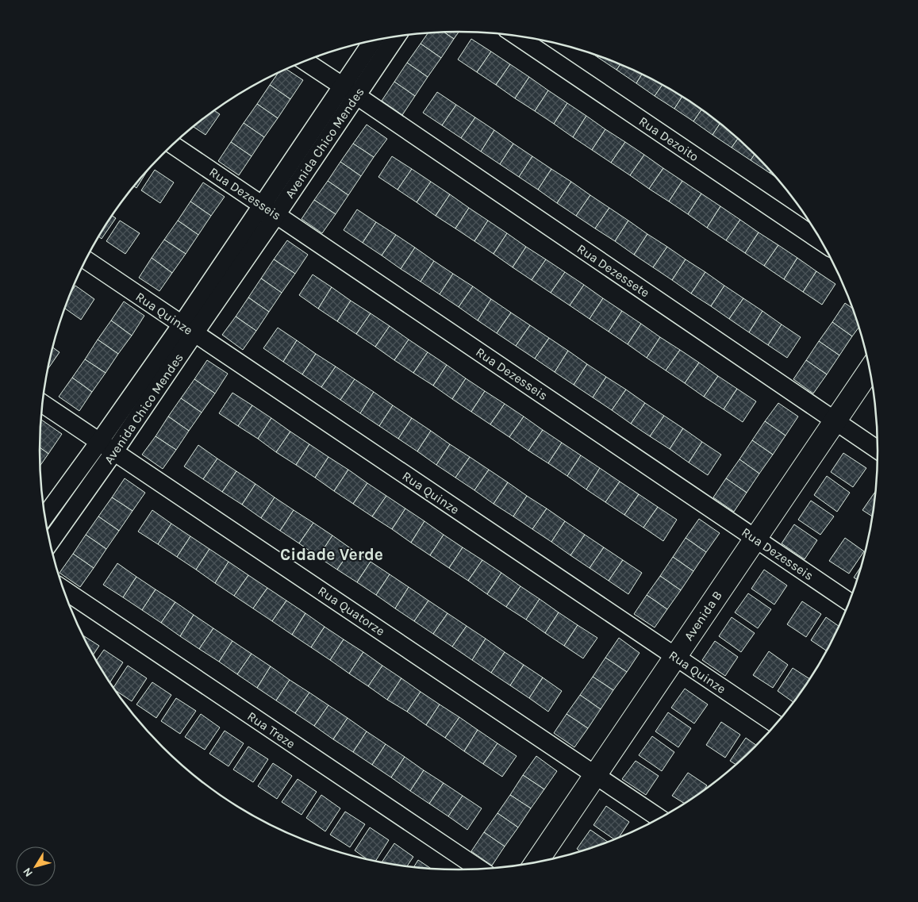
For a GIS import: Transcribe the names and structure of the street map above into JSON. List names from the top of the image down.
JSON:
{
  "streets": {
    "street": [
      "Rua Dezoito",
      "Avenida Chico Mendes",
      "Rua Dezesseis",
      "Rua Dezessete",
      "Rua Quinze",
      "Rua Quatorze",
      "Avenida B",
      "Rua Treze"
    ]
  },
  "crossings": [
    ["Avenida Chico Mendes", "Rua Dezesseis"],
    ["Avenida Chico Mendes", "Rua Dezessete"],
    ["Avenida Chico Mendes", "Rua Quinze"],
    ["Avenida Chico Mendes", "Rua Quatorze"],
    ["Rua Dezesseis", "Avenida B"],
    ["Rua Dezessete", "Avenida B"],
    ["Rua Quinze", "Avenida B"],
    ["Rua Quatorze", "Avenida B"]
  ],
  "districts": ["Cidade Verde"],
  "north": "bottom left"
}
